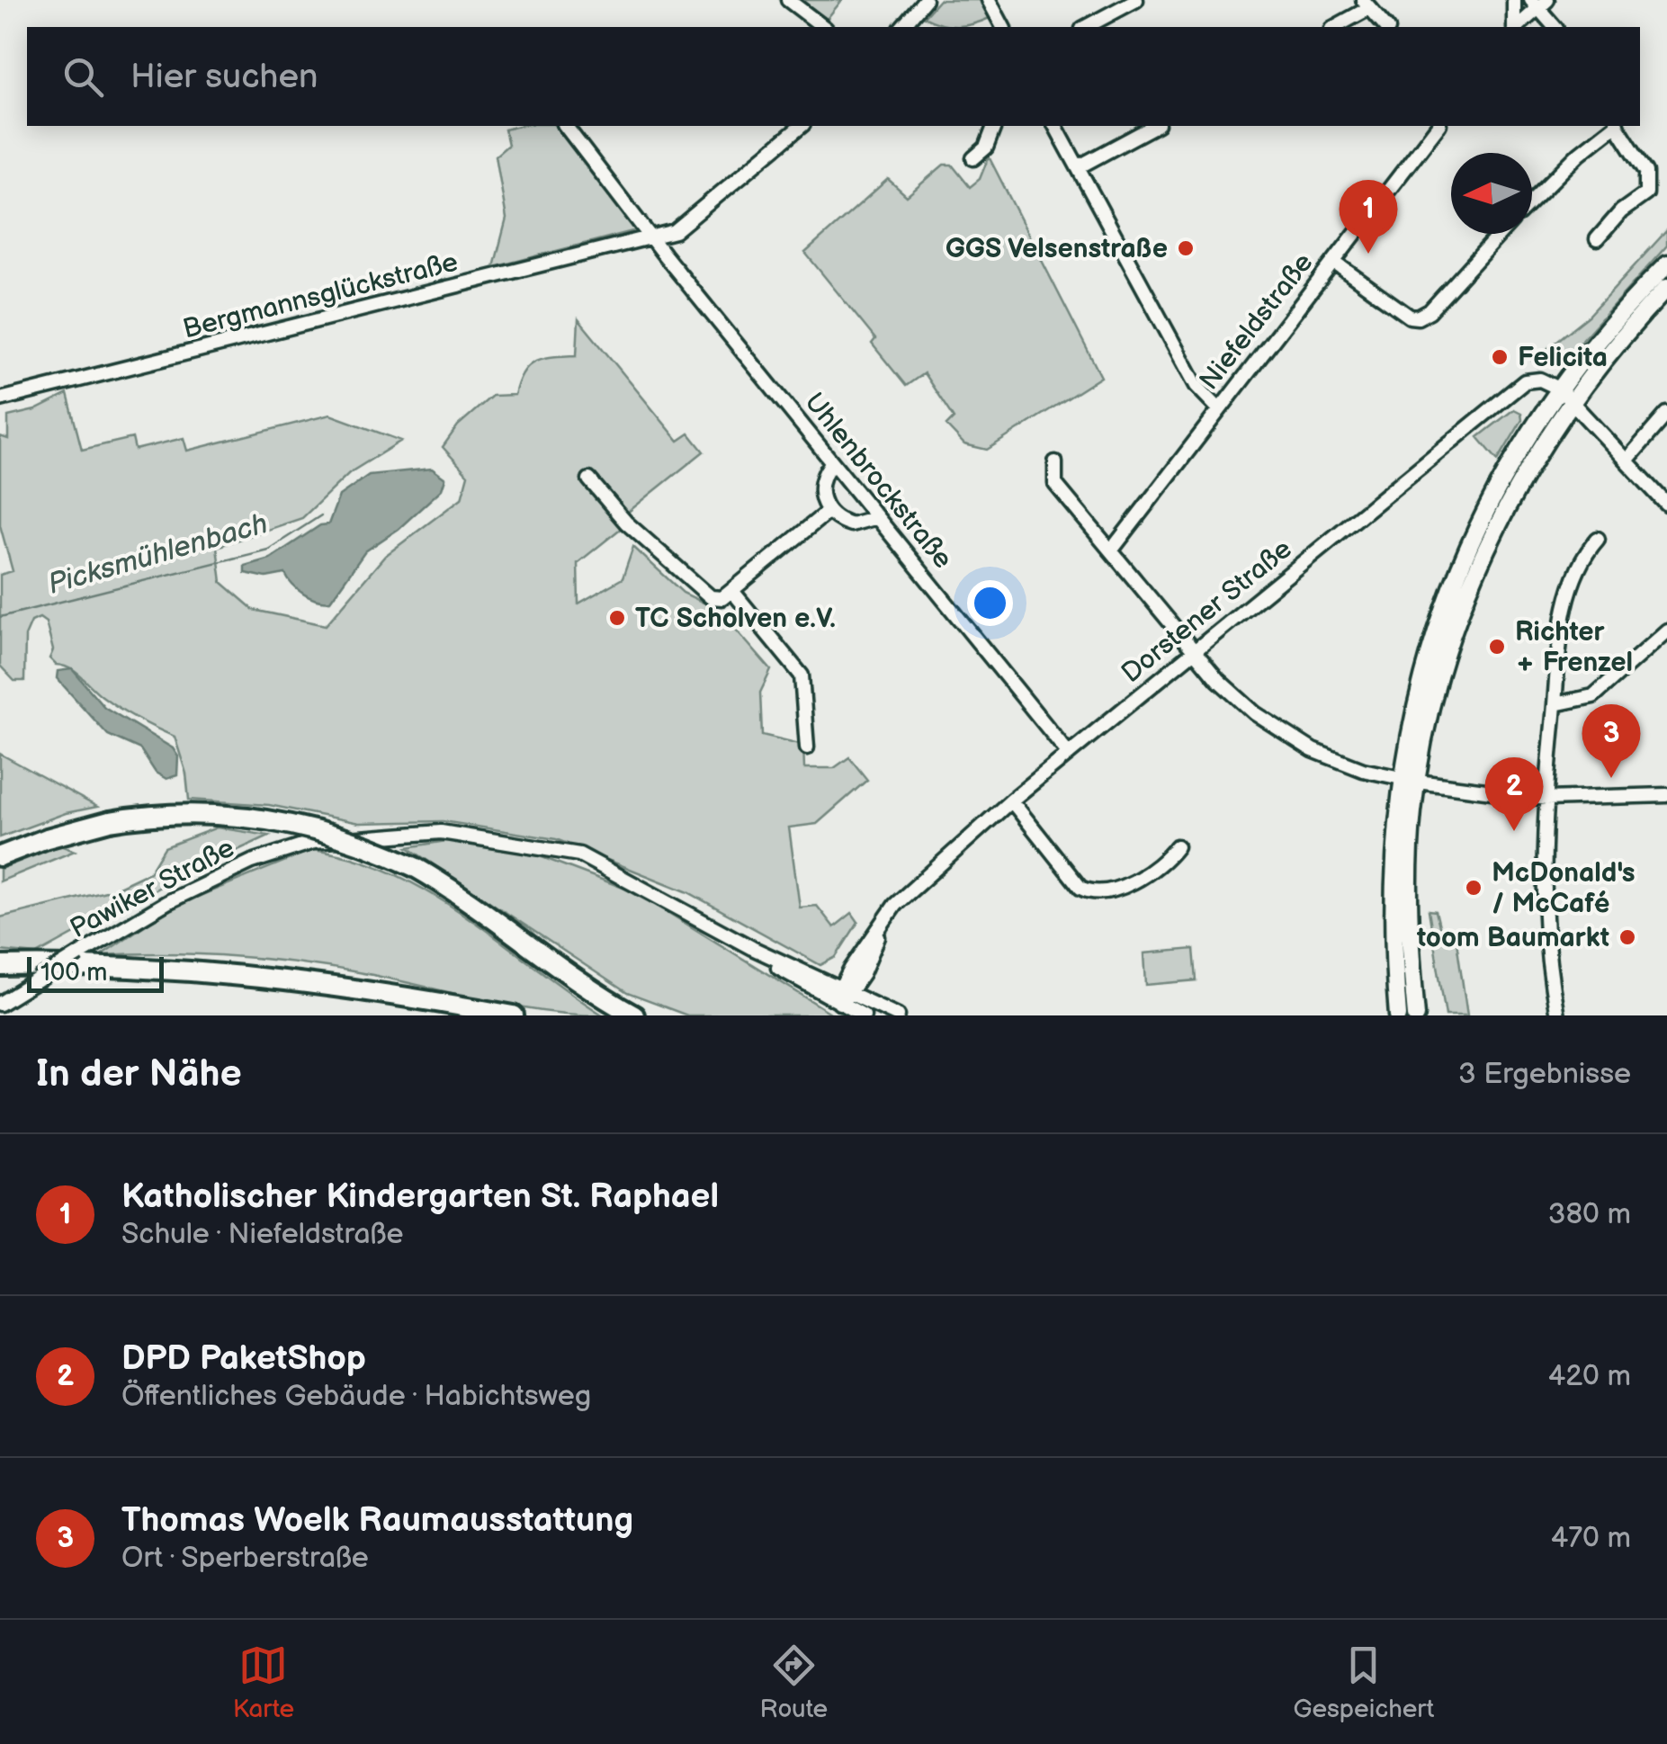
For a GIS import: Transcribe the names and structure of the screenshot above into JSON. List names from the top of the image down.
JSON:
{
  "streets": {
    "street": [
      "Bergmannsglückstraße",
      "Niefeldstraße",
      "Uhlenbrockstraße",
      "Dorstener Straße",
      "Pawiker Straße"
    ]
  },
  "crossings": [
    ["Bergmannsglückstraße", "Uhlenbrockstraße"],
    ["Uhlenbrockstraße", "Dorstener Straße"],
    ["Dorstener Straße", "Pawiker Straße"]
  ],
  "water": ["Picksmühlenbach"],
  "places": [
    "GGS Velsenstraße",
    "Felicita",
    "TC Scholven e.V.",
    "Richter + Frenzel",
    "McDonald's / McCafé",
    "toom Baumarkt"
  ],
  "scale_bar": "100 m",
  "north": "left",
  "page": {
    "search": "Hier suchen",
    "pins": ["1", "3", "2"],
    "scale": "100 m",
    "heading": ["In der Nähe", "3 Ergebnisse"],
    "list": [
      {
        "mark": "1",
        "name": "Katholischer Kindergarten St. Raphael",
        "note": "Schule · Niefeldstraße",
        "value": "380 m"
      },
      {
        "mark": "2",
        "name": "DPD PaketShop",
        "note": "Öffentliches Gebäude · Habichtsweg",
        "value": "420 m"
      },
      {
        "mark": "3",
        "name": "Thomas Woelk Raumausstattung",
        "note": "Ort · Sperberstraße",
        "value": "470 m"
      }
    ],
    "nav": ["Karte", "Route", "Gespeichert"]
  }
}
